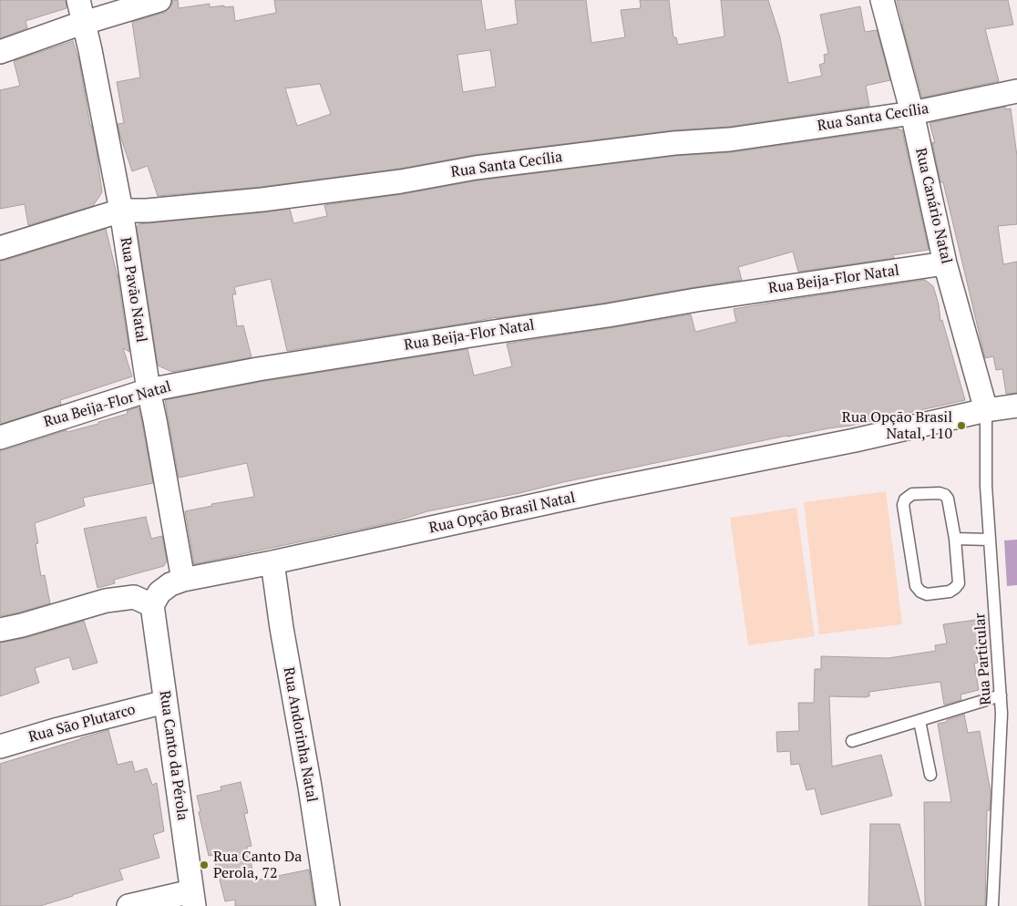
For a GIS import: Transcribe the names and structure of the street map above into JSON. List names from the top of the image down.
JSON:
{
  "streets": {
    "street": [
      "Rua Santa Cecília",
      "Rua Canário Natal",
      "Rua Beija-Flor Natal",
      "Rua Pavão Natal",
      "Rua Opção Brasil Natal",
      "Rua São Plutarco",
      "Rua Andorinha Natal",
      "Rua Canto da Pérola"
    ],
    "lane": ["Rua Particular"]
  },
  "crossings": [
    ["Rua Santa Cecília", "Rua Canário Natal"],
    ["Rua Santa Cecília", "Rua Pavão Natal"],
    ["Rua Canário Natal", "Rua Beija-Flor Natal"],
    ["Rua Canário Natal", "Rua Opção Brasil Natal"],
    ["Rua Canário Natal", "Rua Particular"],
    ["Rua Beija-Flor Natal", "Rua Pavão Natal"],
    ["Rua Pavão Natal", "Rua Opção Brasil Natal"],
    ["Rua Opção Brasil Natal", "Rua Particular"],
    ["Rua Opção Brasil Natal", "Rua Andorinha Natal"],
    ["Rua Opção Brasil Natal", "Rua Canto da Pérola"],
    ["Rua São Plutarco", "Rua Canto da Pérola"]
  ],
  "places": ["Rua Opção Brasil Natal, 110", "Rua Canto Da Perola, 72"]
}
